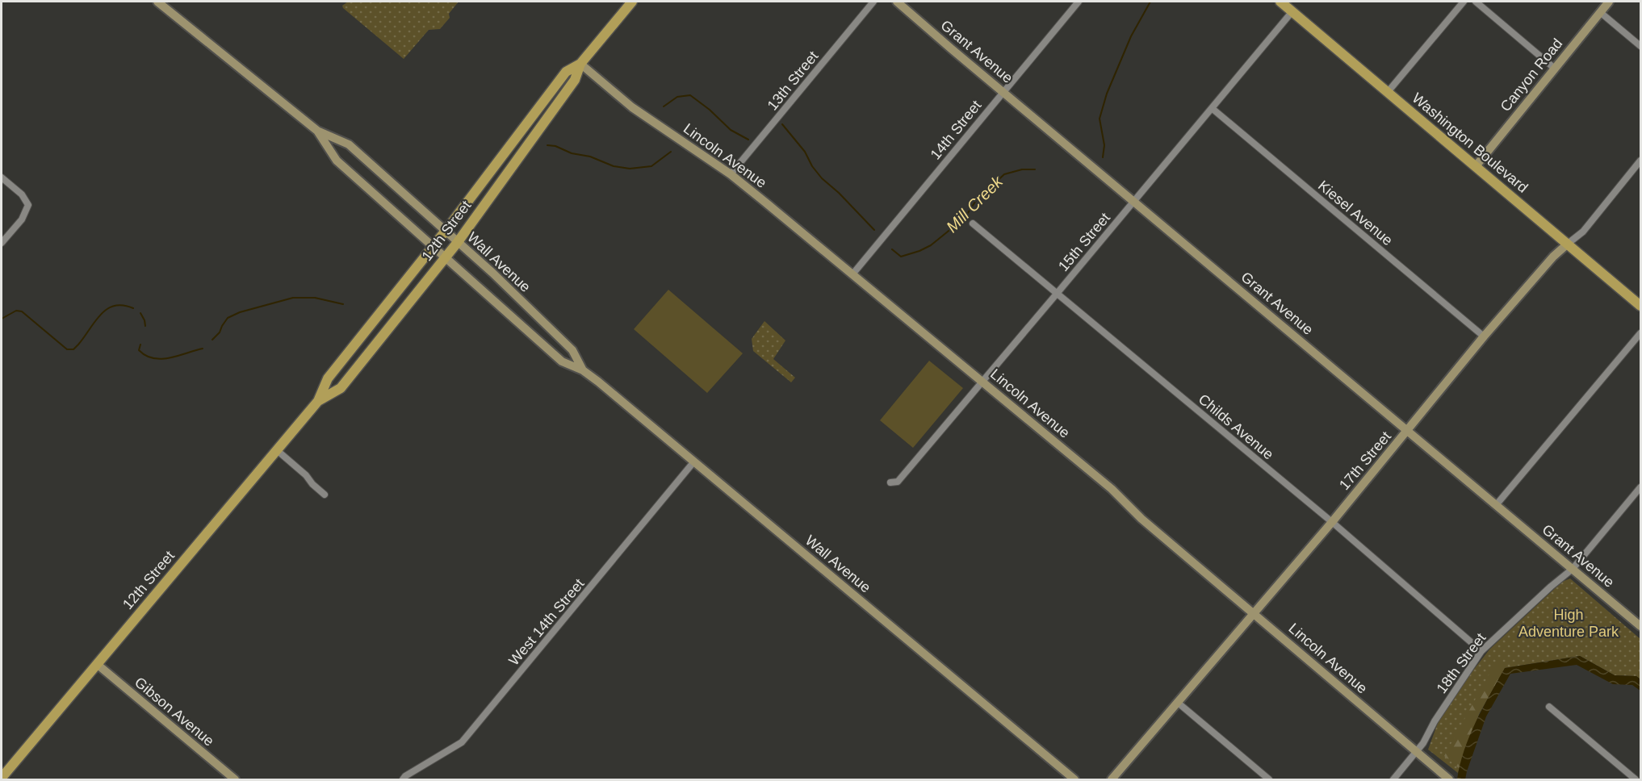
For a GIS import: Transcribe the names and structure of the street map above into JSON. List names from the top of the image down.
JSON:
{
  "streets": {
    "main road": ["Washington Boulevard", "12th Street"],
    "street": [
      "Grant Avenue",
      "Canyon Road",
      "13th Street",
      "14th Street",
      "Lincoln Avenue",
      "Kiesel Avenue",
      "15th Street",
      "Wall Avenue",
      "Childs Avenue",
      "17th Street",
      "West 14th Street",
      "18th Street",
      "Gibson Avenue"
    ]
  },
  "crossings": [
    ["Grant Avenue", "14th Street"],
    ["Grant Avenue", "15th Street"],
    ["Grant Avenue", "17th Street"],
    ["Grant Avenue", "18th Street"],
    ["Canyon Road", "Washington Boulevard"],
    ["13th Street", "Lincoln Avenue"],
    ["14th Street", "Lincoln Avenue"],
    ["Washington Boulevard", "15th Street"],
    ["Washington Boulevard", "17th Street"],
    ["Lincoln Avenue", "12th Street"],
    ["Lincoln Avenue", "15th Street"],
    ["Lincoln Avenue", "17th Street"],
    ["Lincoln Avenue", "18th Street"],
    ["Kiesel Avenue", "15th Street"],
    ["Kiesel Avenue", "17th Street"],
    ["12th Street", "Wall Avenue"],
    ["12th Street", "Gibson Avenue"],
    ["15th Street", "Childs Avenue"],
    ["Wall Avenue", "West 14th Street"],
    ["Childs Avenue", "17th Street"],
    ["Childs Avenue", "18th Street"]
  ],
  "water": ["Mill Creek"],
  "parks": ["High Adventure Park"]
}
